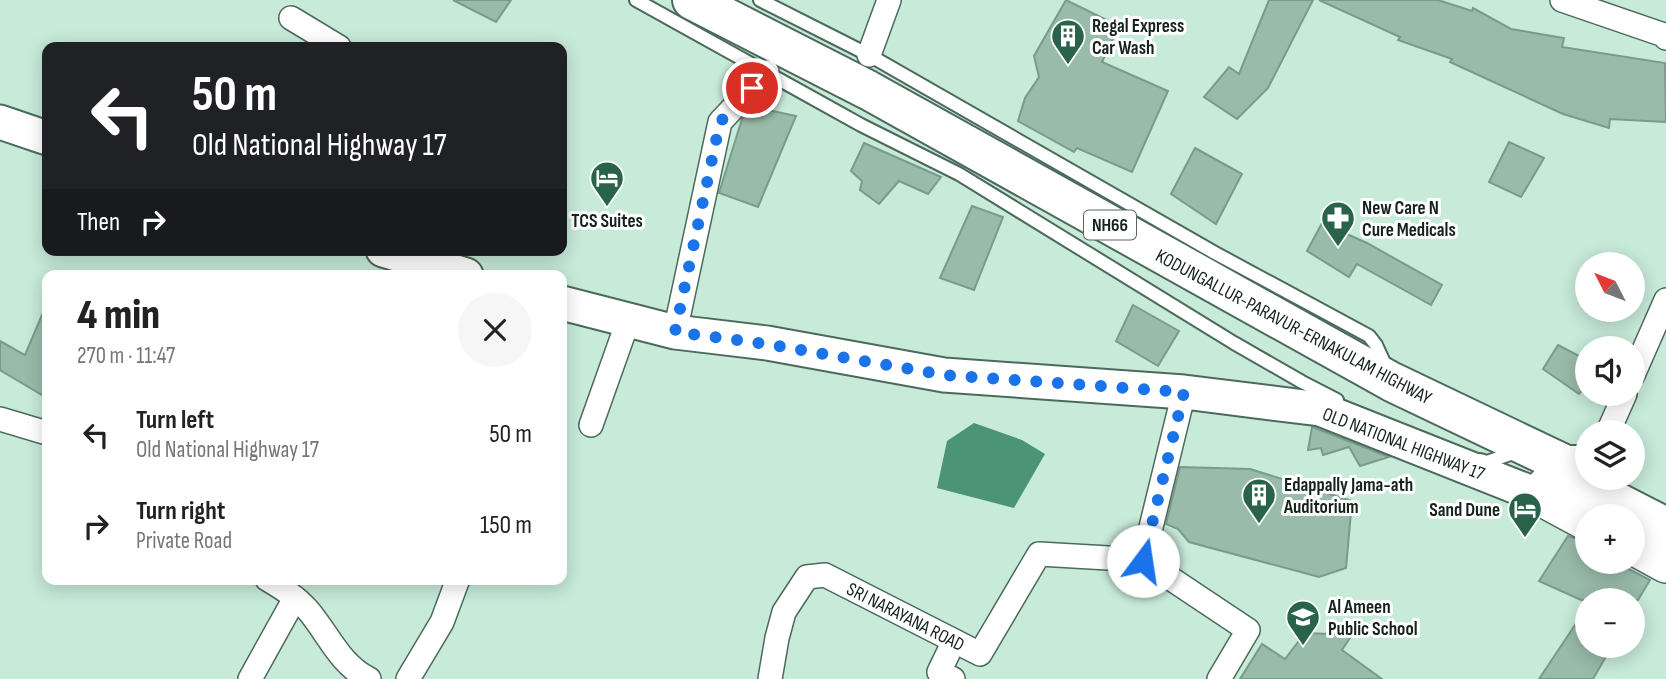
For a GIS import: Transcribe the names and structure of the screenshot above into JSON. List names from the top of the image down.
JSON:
{
  "streets": {
    "highway": ["NH66", "KODUNGALLUR-PARAVUR-ERNAKULAM HIGHWAY"],
    "main road": ["OLD NATIONAL HIGHWAY 17"],
    "street": ["SRI NARAYANA ROAD"]
  },
  "places": {
    "building": ["Regal Express Car Wash", "Edappally Jama-ath Auditorium"],
    "hotel": ["TCS Suites", "Sand Dune"],
    "pharmacy": ["New Care N Cure Medicals"],
    "school or university": ["Al Ameen Public School"]
  },
  "north": "top left",
  "page": {
    "turn": ["50 m", "Old National Highway 17"],
    "then": "Then",
    "map_buttons": ["+", "−"],
    "heading": ["4 min", "270 m · 11:47"],
    "list": [
      {
        "name": "Turn left",
        "note": "Old National Highway 17",
        "value": "50 m"
      },
      {
        "name": "Turn right",
        "note": "Private Road",
        "value": "150 m"
      }
    ]
  }
}
